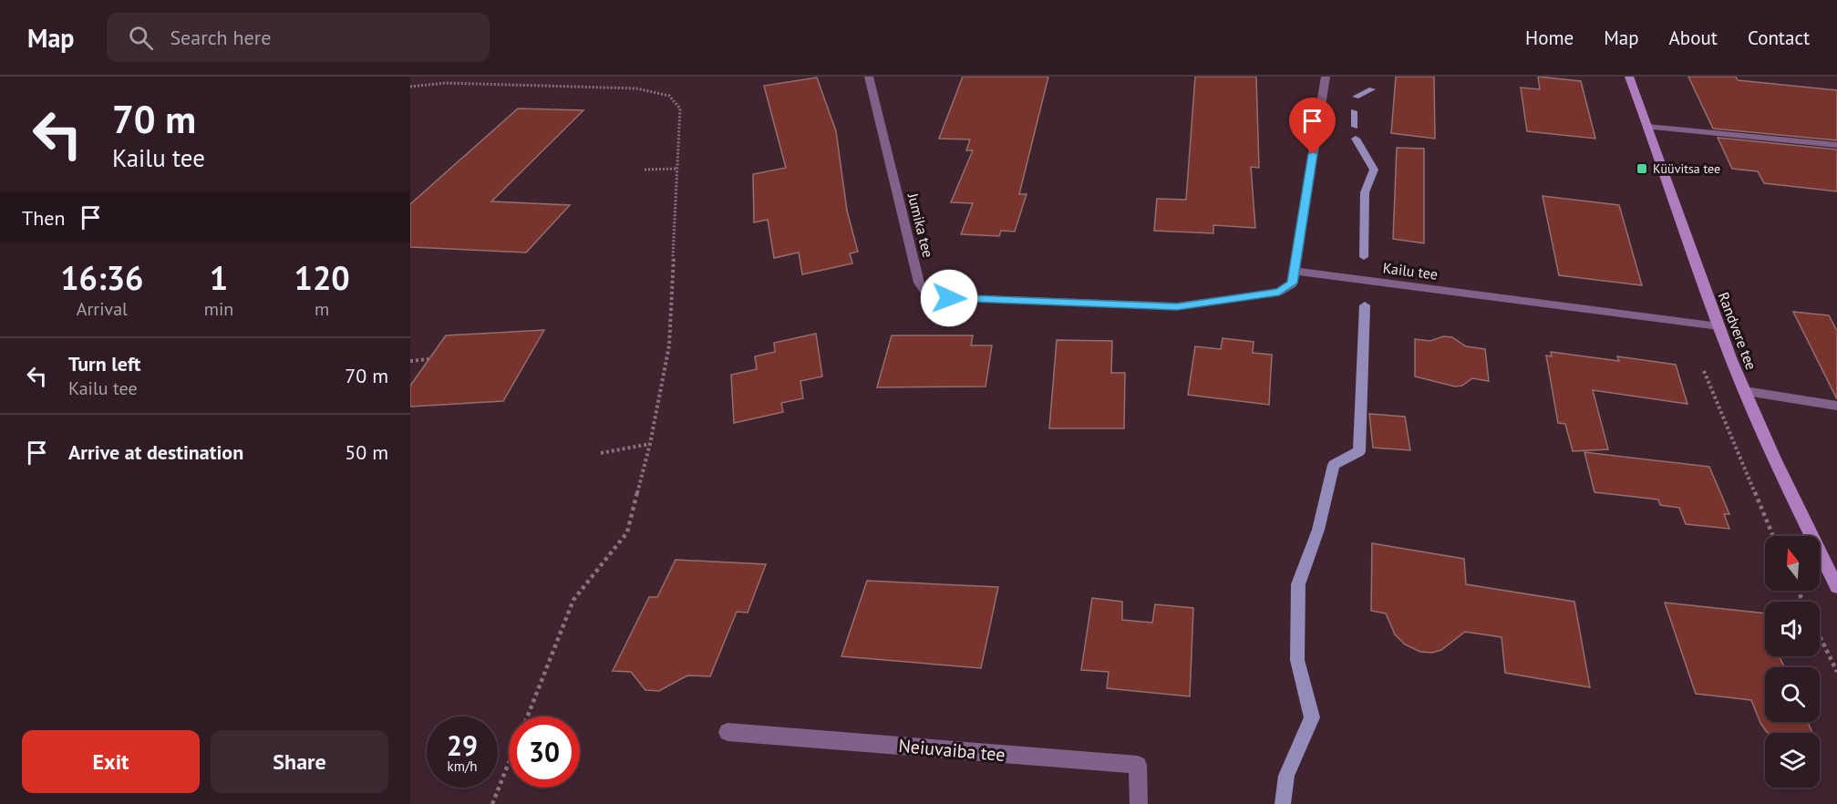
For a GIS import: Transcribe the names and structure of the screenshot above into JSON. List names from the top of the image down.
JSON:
{
  "streets": {
    "main road": ["Randvere tee"],
    "street": ["Jumika tee", "Kailu tee", "Neiuvaiba tee"]
  },
  "crossings": [
    ["Jumika tee", "Kailu tee"],
    ["Kailu tee", "Randvere tee"]
  ],
  "places": {
    "transit": ["Küüvitsa tee"]
  },
  "north": "top",
  "page": {
    "header": "Map",
    "search": "Search here",
    "nav": [
      "Home",
      "Map",
      "About",
      "Contact"
    ],
    "turn": ["70 m", "Kailu tee"],
    "then": "Then",
    "eta": [
      "16:36",
      "Arrival",
      "1",
      "min",
      "120",
      "m"
    ],
    "list": [
      {
        "name": "Turn left",
        "note": "Kailu tee",
        "value": "70 m"
      },
      {
        "name": "Arrive at destination",
        "value": "50 m"
      }
    ],
    "speed": "29 km/h",
    "limit": "30",
    "buttons": ["Exit", "Share"]
  }
}
